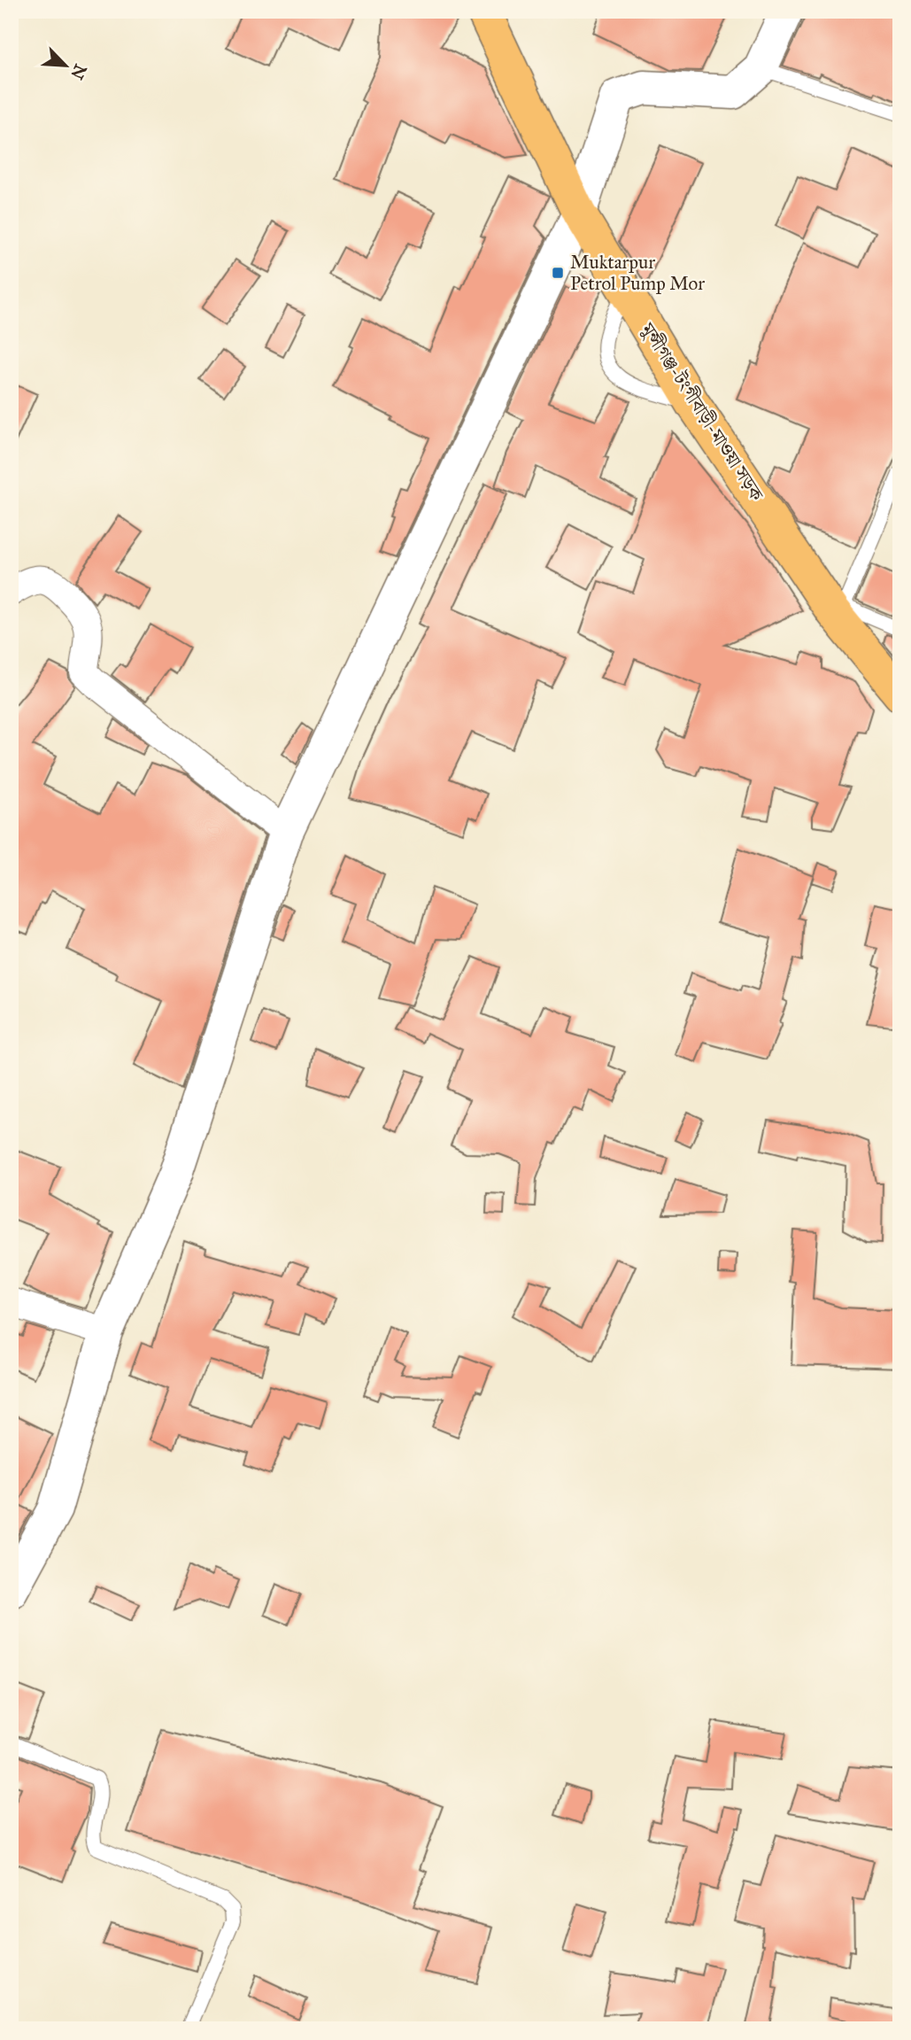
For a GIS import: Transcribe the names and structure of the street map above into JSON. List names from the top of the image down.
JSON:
{
  "streets": {
    "main road": ["মুন্সীগঞ্জ-টংগীবাড়ী-মাওয়া সড়ক"]
  },
  "places": {
    "transit": ["Muktarpur Petrol Pump Mor"]
  },
  "north": "bottom right"
}
